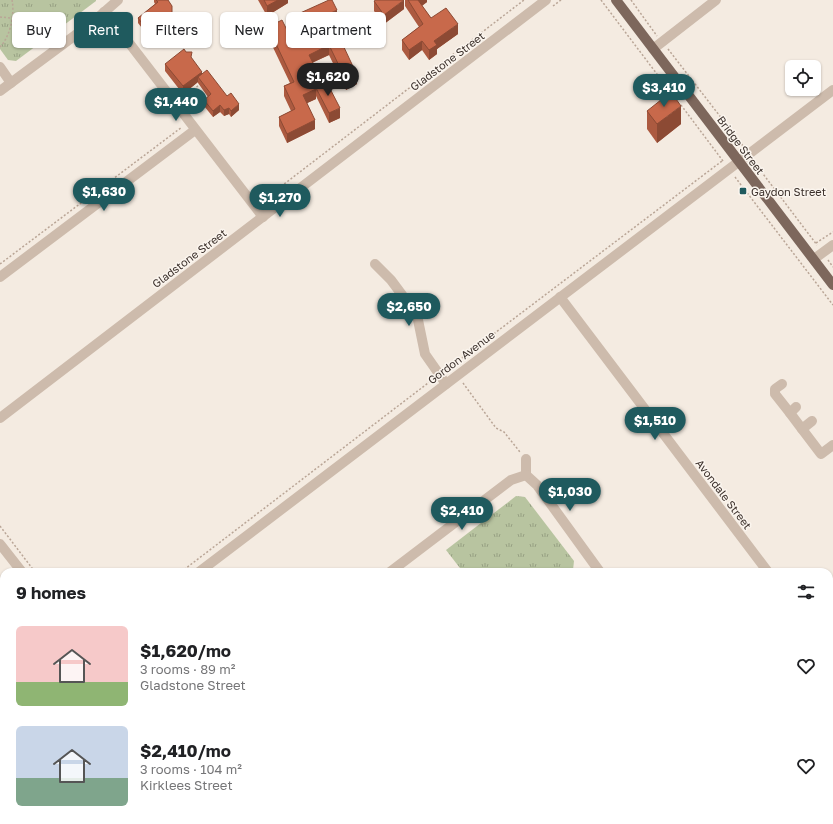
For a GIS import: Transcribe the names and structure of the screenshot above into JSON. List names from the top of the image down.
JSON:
{
  "streets": {
    "main road": ["Bridge Street"],
    "street": ["Gladstone Street", "Gordon Avenue", "Avondale Street"]
  },
  "crossings": [
    ["Bridge Street", "Gordon Avenue"],
    ["Gordon Avenue", "Avondale Street"]
  ],
  "places": {
    "transit": ["Gaydon Street"]
  },
  "page": {
    "chip": [
      "Buy",
      "Rent",
      "Filters",
      "New",
      "Apartment"
    ],
    "price": [
      "$1,620",
      "$3,410",
      "$1,440",
      "$1,630",
      "$1,270",
      "$2,650",
      "$1,510",
      "$1,030",
      "$2,410"
    ],
    "heading": "9 homes",
    "list": [
      {
        "name": "$1,620/mo",
        "note": "3 rooms · 89 m² · Gladstone Street"
      },
      {
        "name": "$2,410/mo",
        "note": "3 rooms · 104 m² · Kirklees Street"
      }
    ]
  }
}
